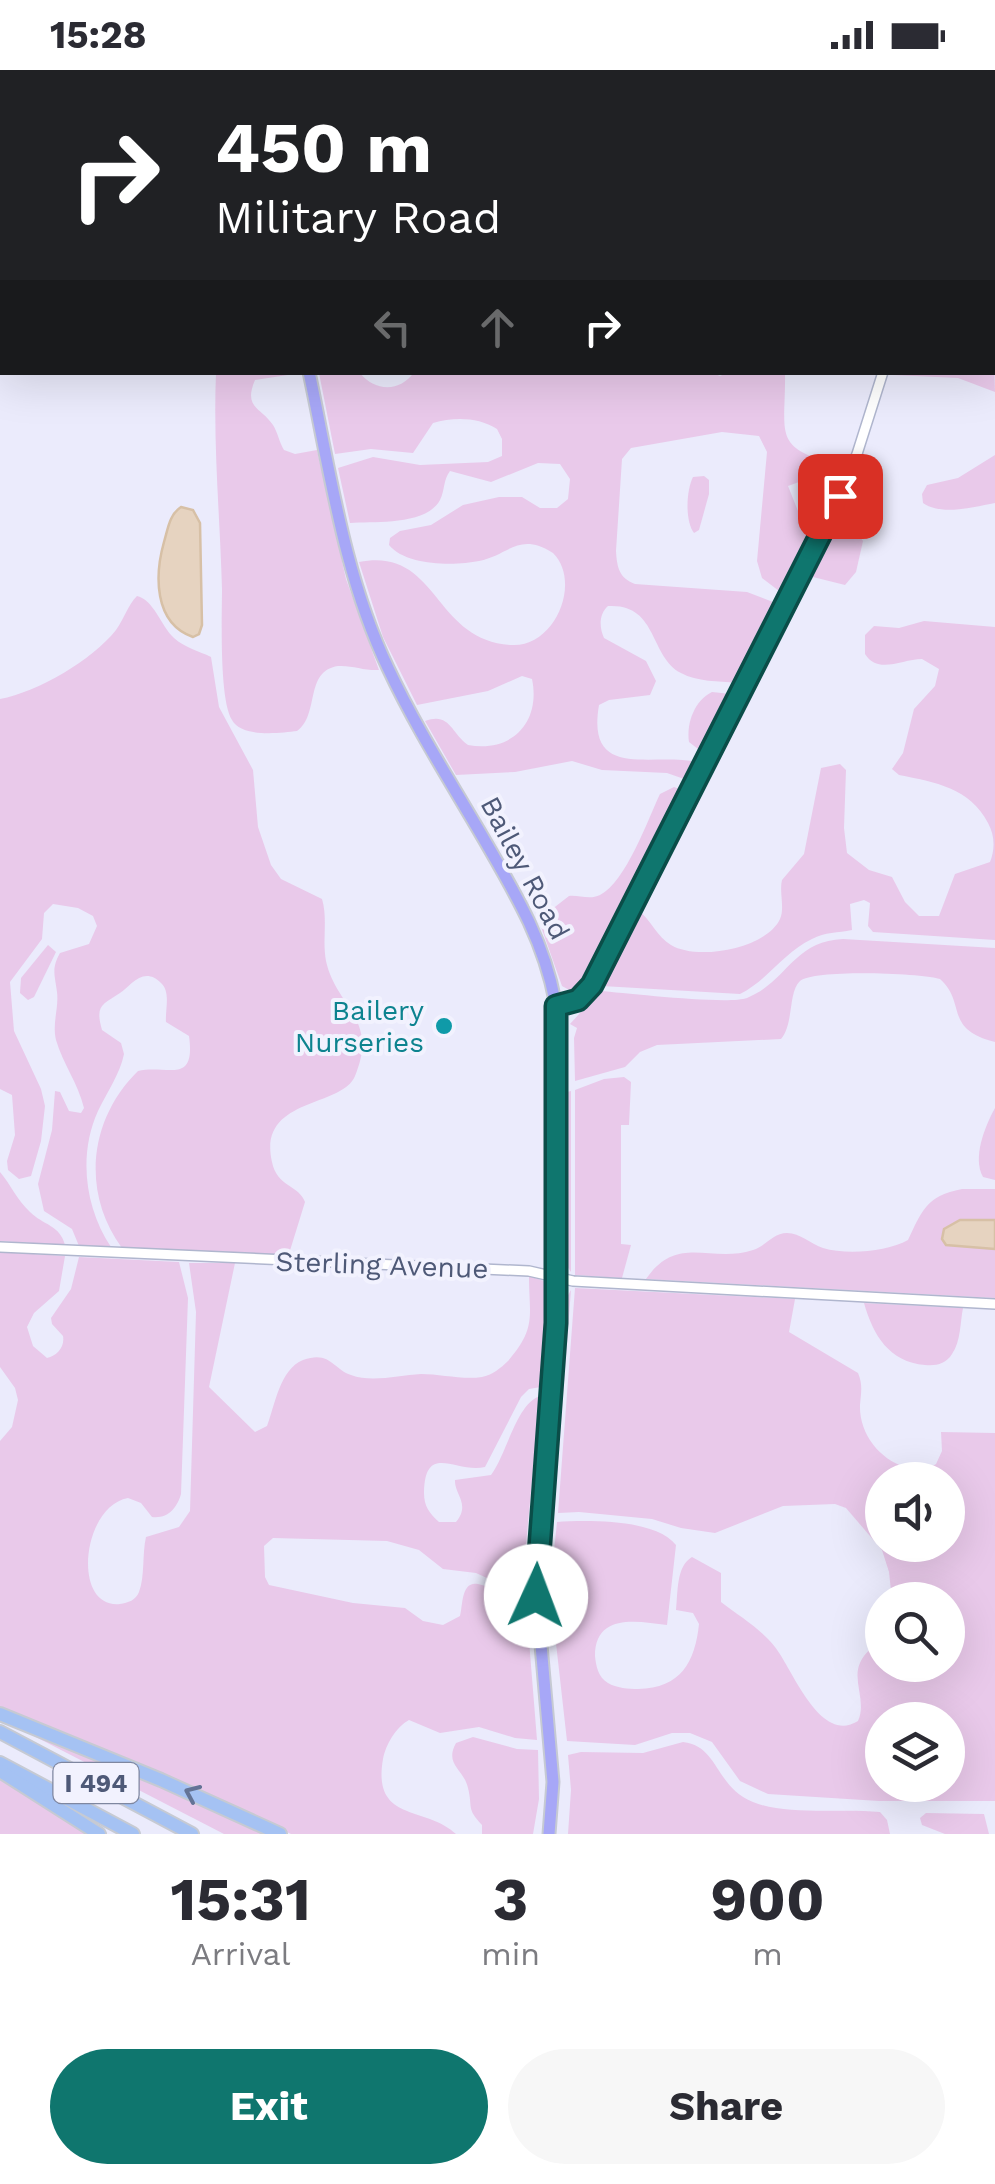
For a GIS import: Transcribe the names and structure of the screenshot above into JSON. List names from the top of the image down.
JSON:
{
  "streets": {
    "highway": ["I 494"],
    "main road": ["Bailey Road"],
    "street": ["Sterling Avenue"]
  },
  "crossings": [
    ["Bailey Road", "Sterling Avenue"]
  ],
  "places": ["Bailery Nurseries"],
  "page": {
    "status": "15:28",
    "turn": ["450 m", "Military Road"],
    "eta": [
      "15:31",
      "Arrival",
      "3",
      "min",
      "900",
      "m"
    ],
    "buttons": ["Exit", "Share"]
  }
}
